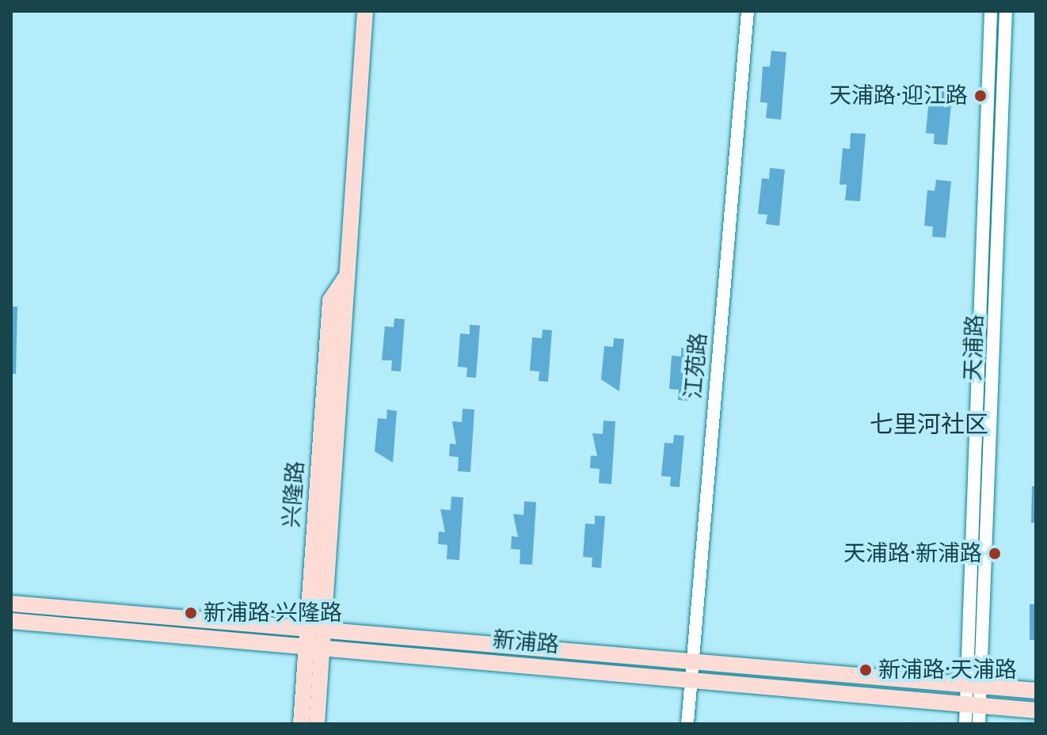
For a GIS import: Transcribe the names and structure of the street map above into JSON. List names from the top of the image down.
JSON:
{
  "streets": {
    "main road": ["兴隆路", "新浦路"],
    "street": ["天浦路", "江苑路"]
  },
  "crossings": [
    ["天浦路", "新浦路"],
    ["江苑路", "新浦路"],
    ["兴隆路", "新浦路"]
  ],
  "districts": ["七里河社区"],
  "places": [
    "天浦路·迎江路",
    "天浦路·新浦路",
    "新浦路·兴隆路",
    "新浦路·天浦路"
  ]
}
